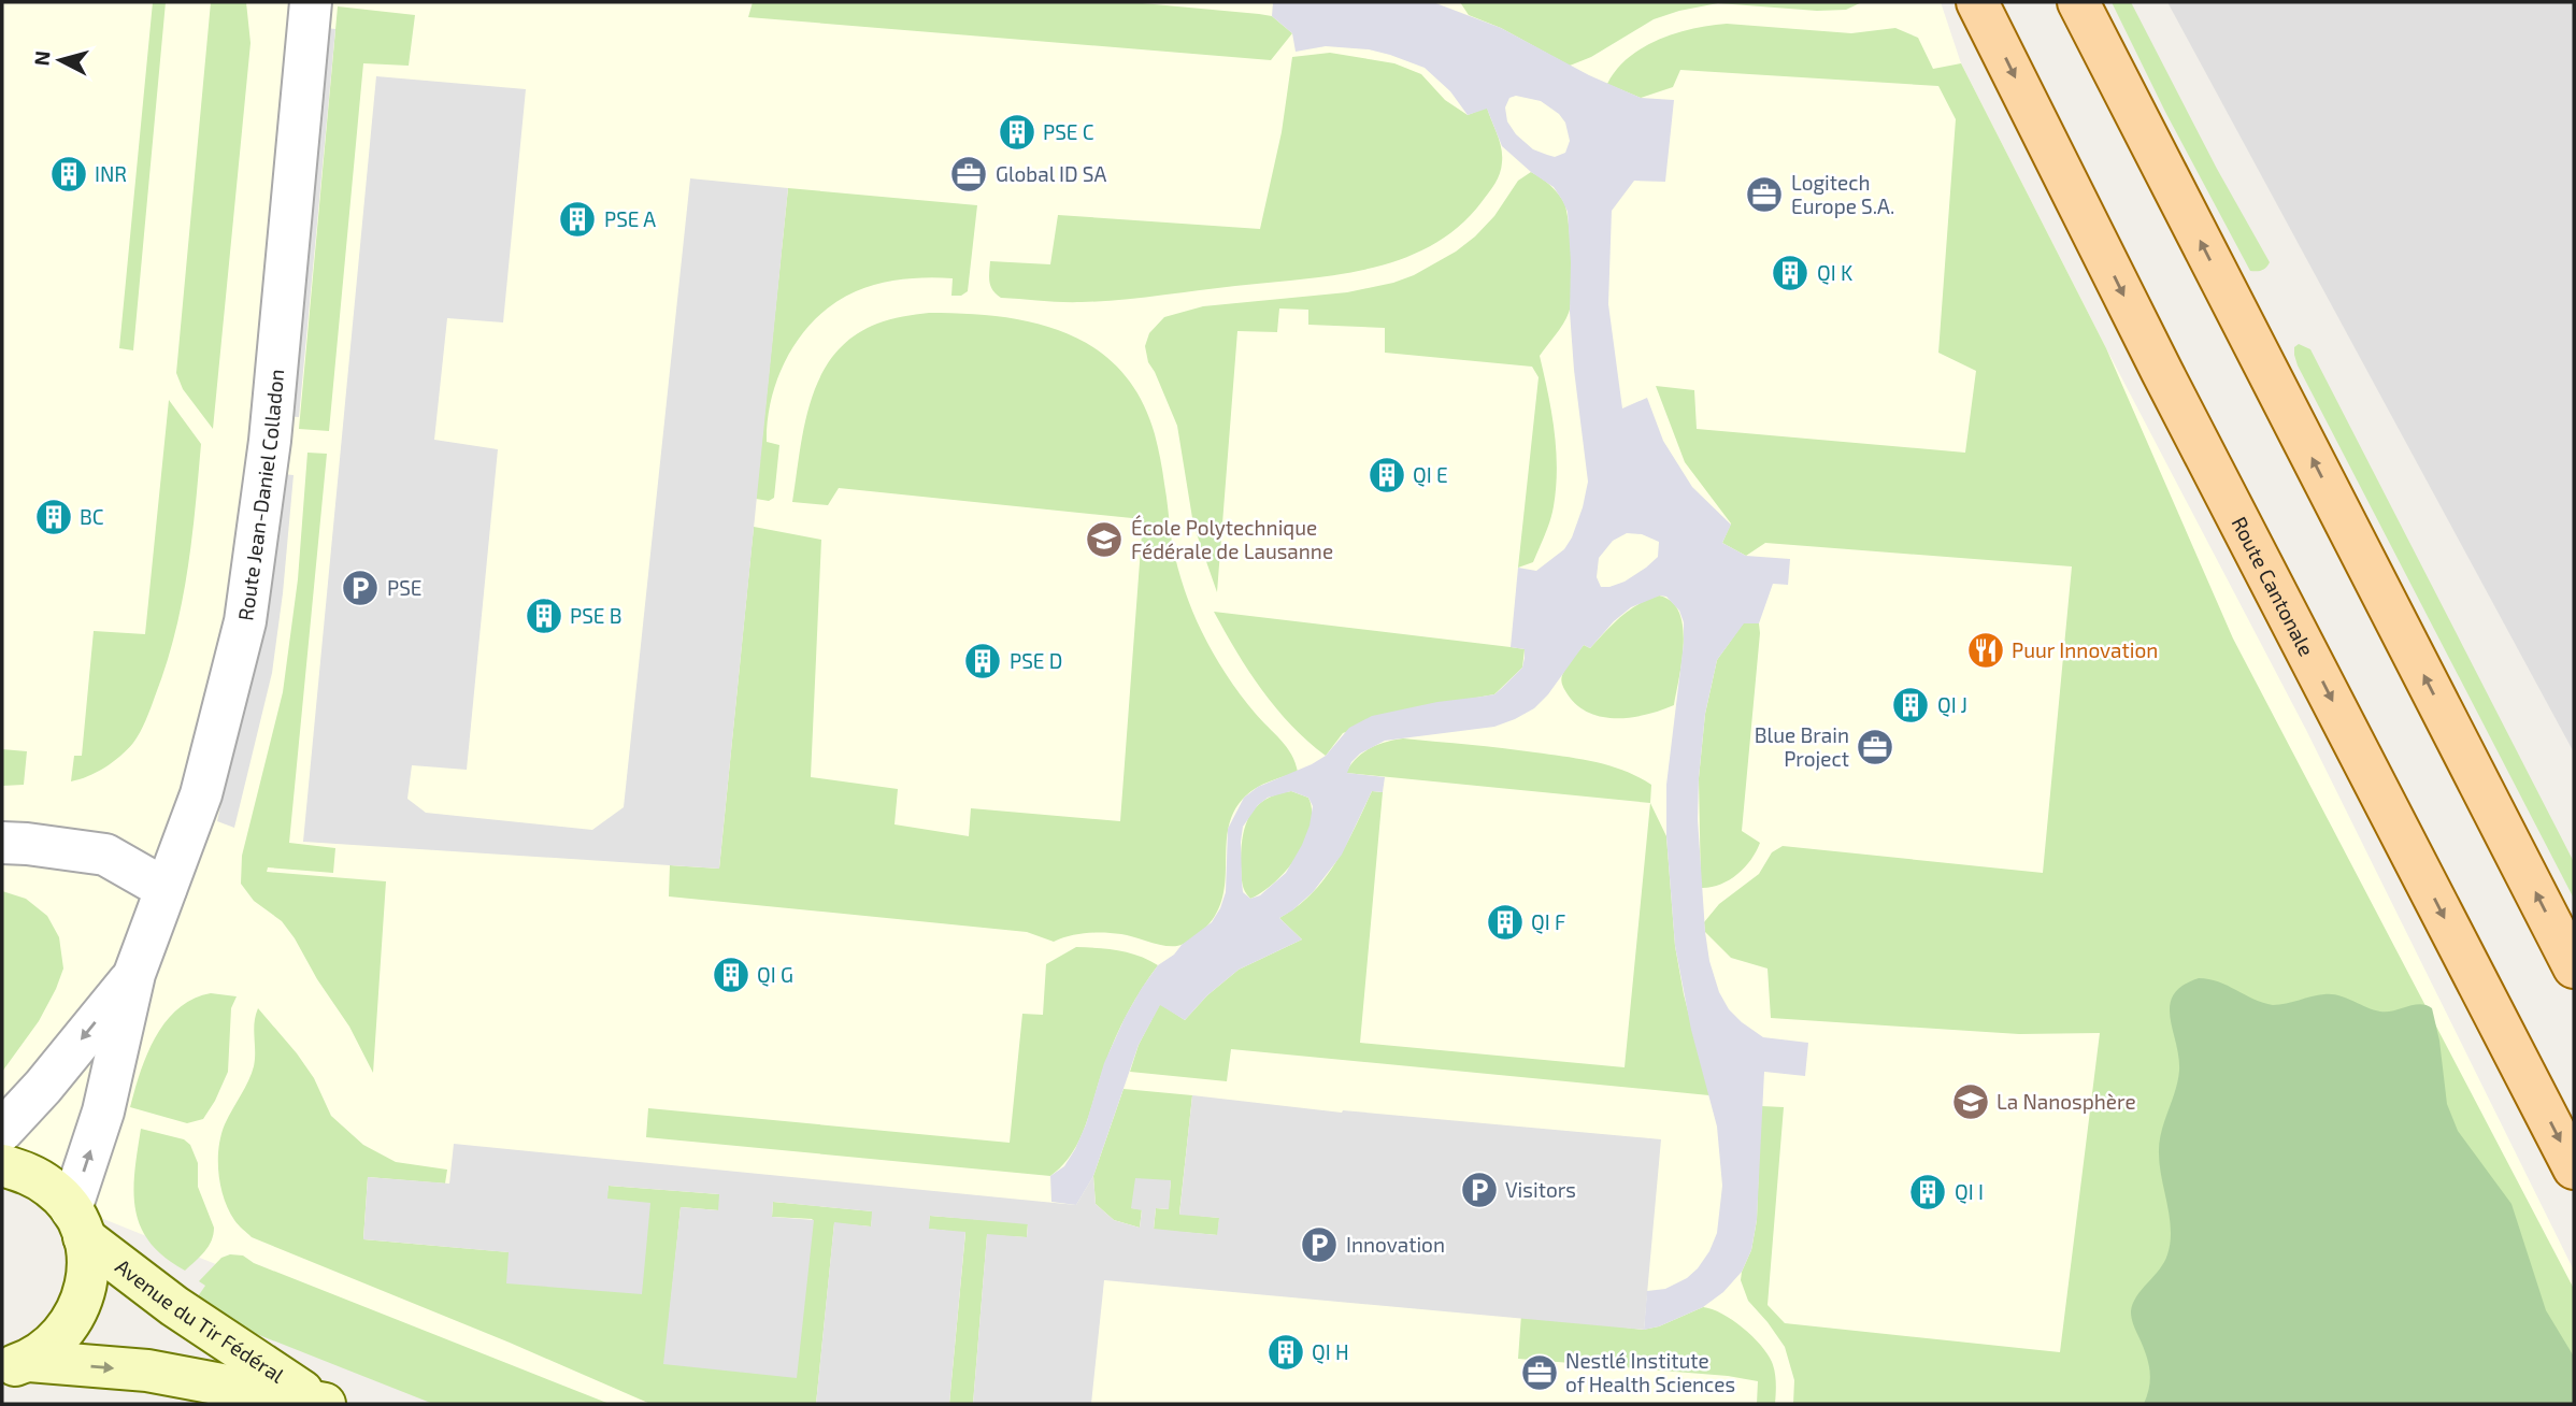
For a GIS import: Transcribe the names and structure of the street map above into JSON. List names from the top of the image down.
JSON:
{
  "streets": {
    "main road": ["Route Cantonale", "Avenue du Tir Fédéral"],
    "street": ["Route Jean-Daniel Colladon"]
  },
  "crossings": [
    ["Route Jean-Daniel Colladon", "Avenue du Tir Fédéral"]
  ],
  "one_way": ["Avenue du Tir Fédéral"],
  "places": {
    "building": [
      "PSE C",
      "INR",
      "PSE A",
      "QI K",
      "QI E",
      "BC",
      "PSE B",
      "PSE D",
      "QI J",
      "QI F",
      "QI G",
      "QI I",
      "QI H"
    ],
    "office": [
      "Global ID SA",
      "Logitech Europe S.A.",
      "Blue Brain Project",
      "Nestlé Institute of Health Sciences"
    ],
    "school or university": ["École Polytechnique Fédérale de Lausanne", "La Nanosphère"],
    "parking": ["PSE", "Visitors", "Innovation"],
    "restaurant": ["Puur Innovation"]
  },
  "north": "left"
}
